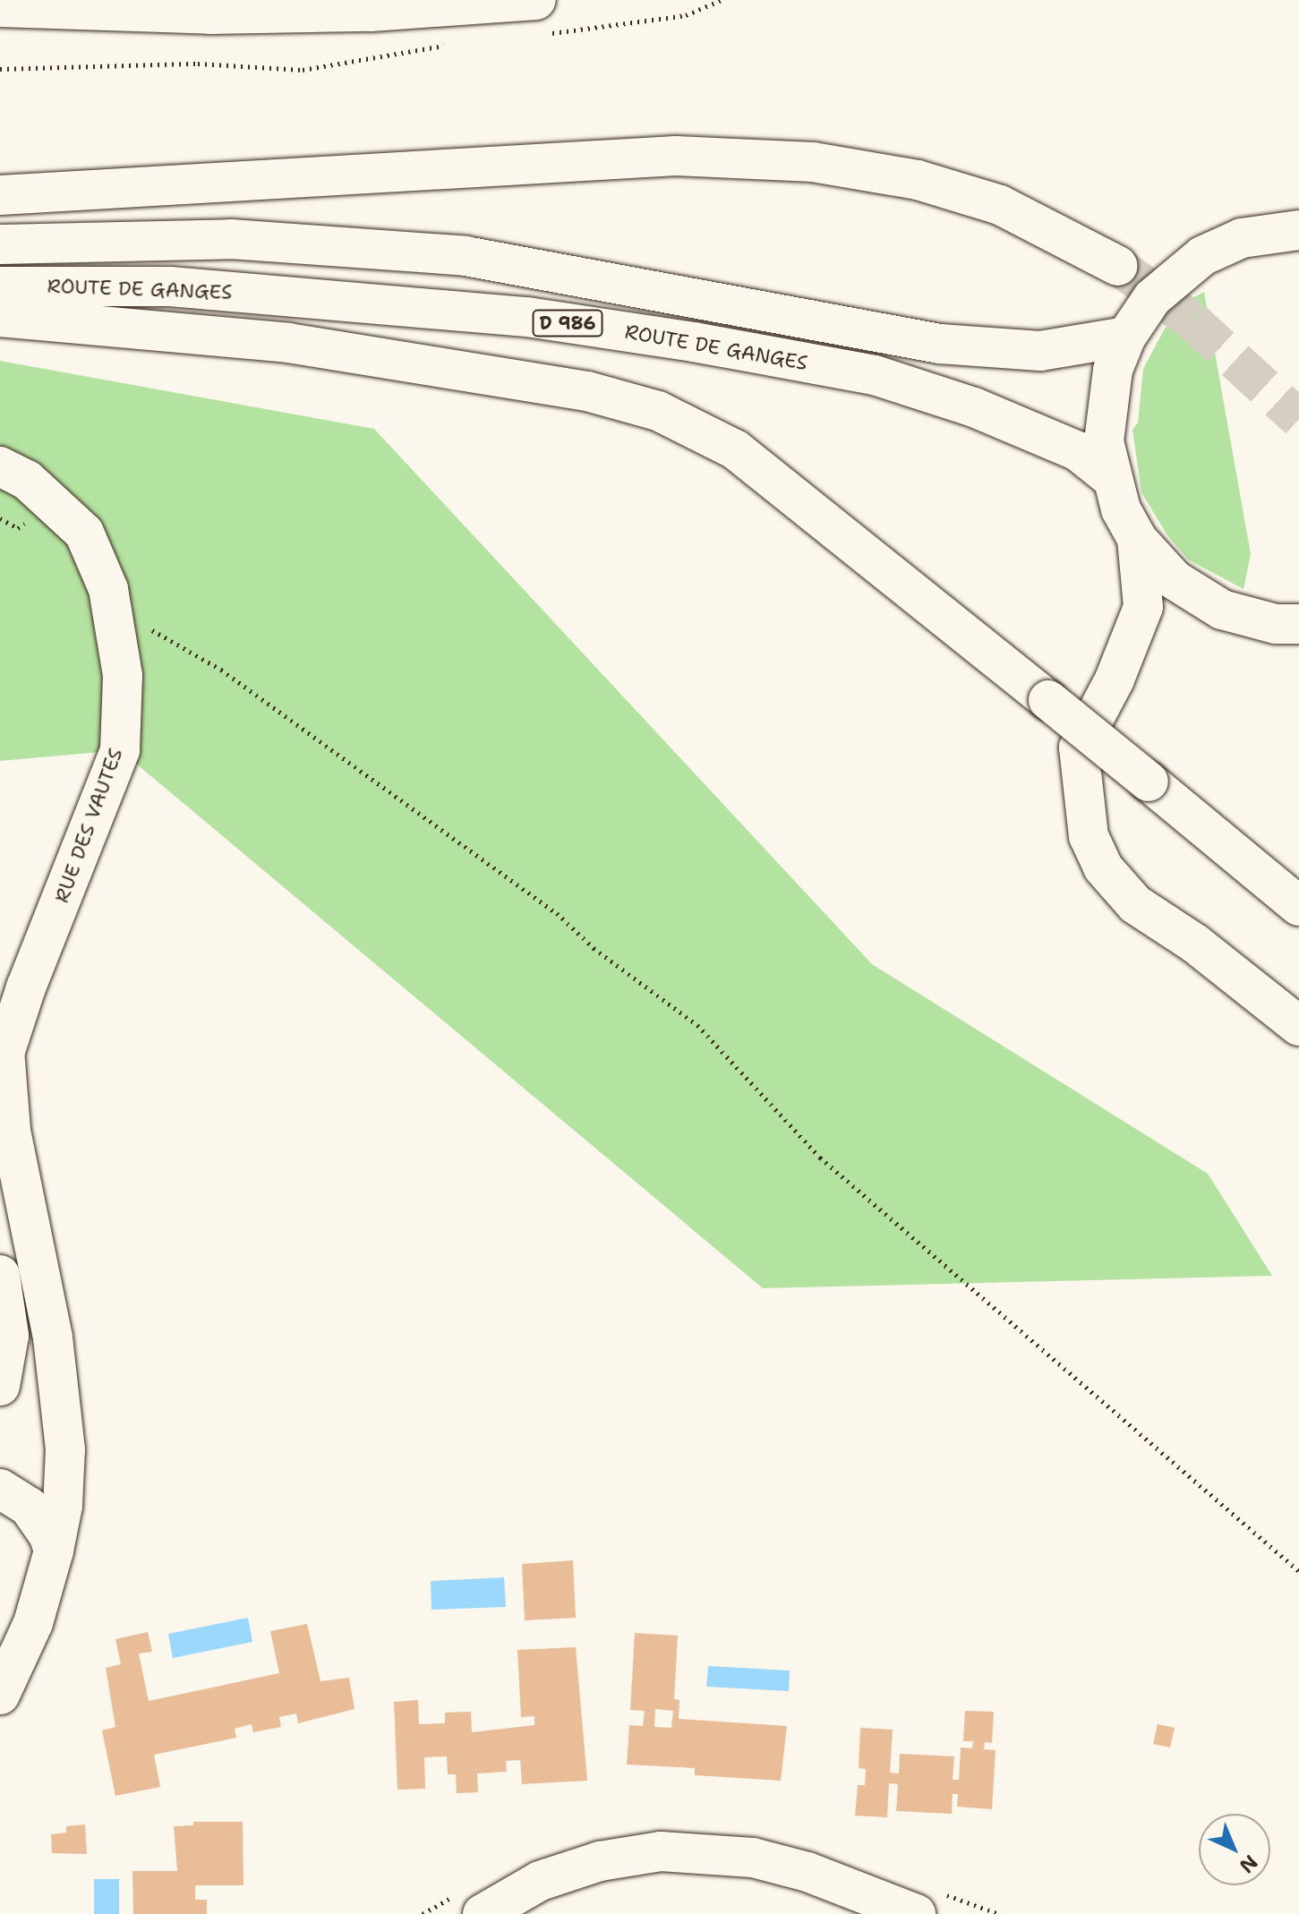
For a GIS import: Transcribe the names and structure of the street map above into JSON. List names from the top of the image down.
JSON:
{
  "streets": {
    "main road": ["ROUTE DE GANGES", "D 986", "RUE DES VAUTES"]
  },
  "north": "bottom right"
}
